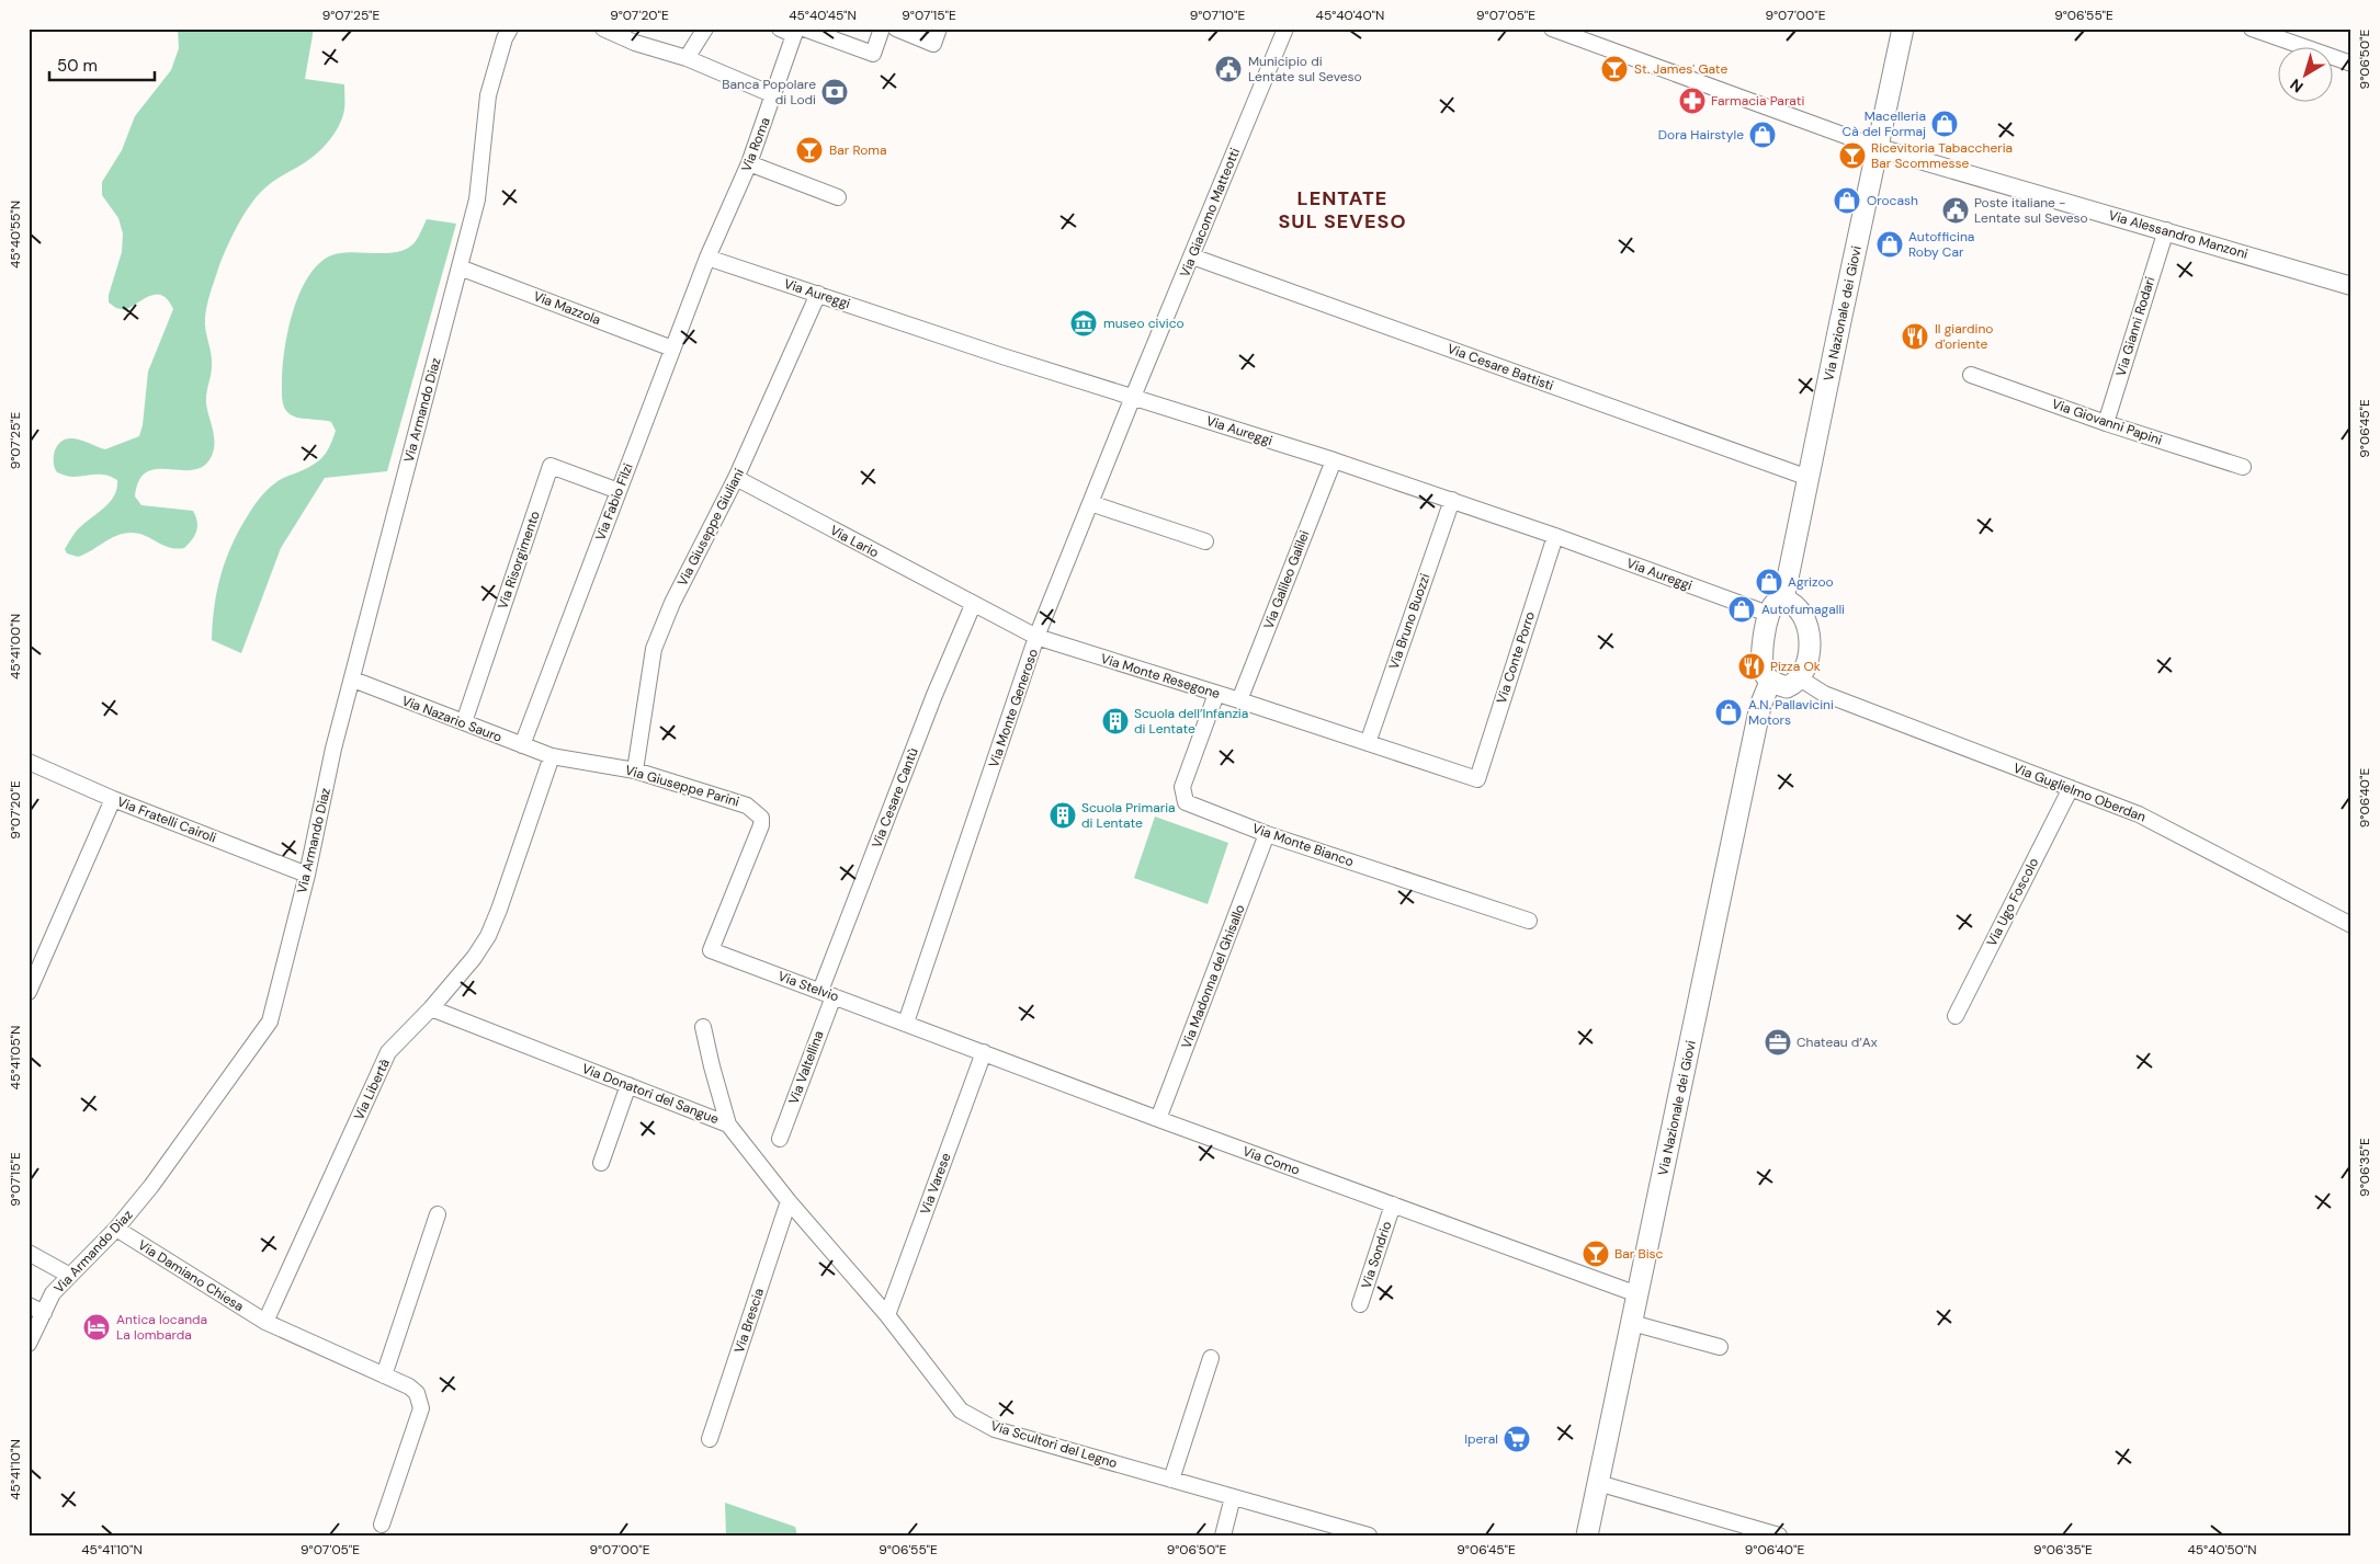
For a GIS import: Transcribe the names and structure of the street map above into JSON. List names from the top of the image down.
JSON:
{
  "streets": {
    "main road": ["Via Nazionale dei Giovi"],
    "street": [
      "Via Roma",
      "Via Giacomo Matteotti",
      "Via Alessandro Manzoni",
      "Via Aureggi",
      "Via Mazzola",
      "Via Gianni Rodari",
      "Via Cesare Battisti",
      "Via Armando Diaz",
      "Via Giovanni Papini",
      "Via Fabio Filzi",
      "Via Giuseppe Giuliani",
      "Via Lario",
      "Via Risorgimento",
      "Via Galileo Galilei",
      "Via Bruno Buozzi",
      "Via Conte Porro",
      "Via Monte Resegone",
      "Via Monte Generoso",
      "Via Nazario Sauro",
      "Via Giuseppe Parini",
      "Via Guglielmo Oberdan",
      "Via Cesare Cantù",
      "Via Fratelli Cairoli",
      "Via Monte Bianco",
      "Via Ugo Foscolo",
      "Via Madonna del Ghisallo",
      "Via Stelvio",
      "Via Valtellina",
      "Via Libertà",
      "Via Donatori del Sangue",
      "Via Como",
      "Via Varese",
      "Via Sondrio",
      "Via Damiano Chiesa",
      "Via Brescia",
      "Via Scultori del Legno"
    ]
  },
  "crossings": [
    ["Via Roma", "Via Aureggi"],
    ["Via Roma", "Via Fabio Filzi"],
    ["Via Giacomo Matteotti", "Via Aureggi"],
    ["Via Giacomo Matteotti", "Via Cesare Battisti"],
    ["Via Giacomo Matteotti", "Via Monte Generoso"],
    ["Via Alessandro Manzoni", "Via Nazionale dei Giovi"],
    ["Via Alessandro Manzoni", "Via Gianni Rodari"],
    ["Via Aureggi", "Via Fabio Filzi"],
    ["Via Aureggi", "Via Giuseppe Giuliani"],
    ["Via Aureggi", "Via Galileo Galilei"],
    ["Via Aureggi", "Via Bruno Buozzi"],
    ["Via Aureggi", "Via Conte Porro"],
    ["Via Aureggi", "Via Monte Generoso"],
    ["Via Mazzola", "Via Armando Diaz"],
    ["Via Mazzola", "Via Fabio Filzi"],
    ["Via Nazionale dei Giovi", "Via Cesare Battisti"],
    ["Via Nazionale dei Giovi", "Via Como"],
    ["Via Gianni Rodari", "Via Giovanni Papini"],
    ["Via Armando Diaz", "Via Nazario Sauro"],
    ["Via Armando Diaz", "Via Fratelli Cairoli"],
    ["Via Armando Diaz", "Via Damiano Chiesa"],
    ["Via Fabio Filzi", "Via Risorgimento"],
    ["Via Fabio Filzi", "Via Nazario Sauro"],
    ["Via Giuseppe Giuliani", "Via Lario"],
    ["Via Giuseppe Giuliani", "Via Giuseppe Parini"],
    ["Via Lario", "Via Monte Resegone"],
    ["Via Lario", "Via Cesare Cantù"],
    ["Via Risorgimento", "Via Nazario Sauro"],
    ["Via Galileo Galilei", "Via Monte Resegone"],
    ["Via Bruno Buozzi", "Via Monte Resegone"],
    ["Via Conte Porro", "Via Monte Resegone"],
    ["Via Monte Resegone", "Via Monte Generoso"],
    ["Via Monte Resegone", "Via Cesare Cantù"],
    ["Via Monte Resegone", "Via Monte Bianco"],
    ["Via Monte Generoso", "Via Stelvio"],
    ["Via Monte Generoso", "Via Como"],
    ["Via Nazario Sauro", "Via Giuseppe Parini"],
    ["Via Nazario Sauro", "Via Libertà"],
    ["Via Giuseppe Parini", "Via Stelvio"],
    ["Via Giuseppe Parini", "Via Libertà"],
    ["Via Guglielmo Oberdan", "Via Ugo Foscolo"],
    ["Via Cesare Cantù", "Via Stelvio"],
    ["Via Cesare Cantù", "Via Valtellina"],
    ["Via Monte Bianco", "Via Madonna del Ghisallo"],
    ["Via Madonna del Ghisallo", "Via Como"],
    ["Via Stelvio", "Via Valtellina"],
    ["Via Stelvio", "Via Como"],
    ["Via Libertà", "Via Donatori del Sangue"],
    ["Via Libertà", "Via Damiano Chiesa"],
    ["Via Donatori del Sangue", "Via Varese"],
    ["Via Donatori del Sangue", "Via Brescia"],
    ["Via Donatori del Sangue", "Via Scultori del Legno"],
    ["Via Como", "Via Varese"],
    ["Via Como", "Via Sondrio"],
    ["Via Varese", "Via Scultori del Legno"]
  ],
  "districts": ["LENTATE SUL SEVESO"],
  "places": {
    "public building": ["Municipio di Lentate sul Seveso", "Poste italiane - Lentate sul Seveso"],
    "bar": [
      "St. James' Gate",
      "Bar Roma",
      "Ricevitoria Tabaccheria Bar Scommesse",
      "Bar Bisc"
    ],
    "bank": ["Banca Popolare di Lodi"],
    "pharmacy": ["Farmacia Parati"],
    "shop": [
      "Macelleria Cà del Formaj",
      "Dora Hairstyle",
      "Orocash",
      "Autofficina Roby Car",
      "Agrizoo",
      "Autofumagalli",
      "A.N. Pallavicini Motors"
    ],
    "museum": ["museo civico"],
    "restaurant": ["Il giardino d'oriente", "Pizza Ok"],
    "building": ["Scuola dell’Infanzia di Lentate", "Scuola Primaria di Lentate"],
    "office": ["Chateau d’Ax"],
    "hotel": ["Antica locanda La lombarda"],
    "supermarket": ["Iperal"]
  },
  "scale_bar": "50 m",
  "north": "bottom left",
  "coordinates": [
    "9°07'25\"E",
    "9°07'20\"E",
    "45°40'45\"N",
    "9°07'15\"E",
    "9°07'10\"E",
    "45°40'40\"N",
    "9°07'05\"E",
    "9°07'00\"E",
    "9°06'55\"E",
    "9°06'50\"E",
    "45°40'55\"N",
    "9°06'45\"E",
    "45°41'00\"N",
    "9°06'40\"E",
    "45°41'05\"N",
    "9°06'35\"E",
    "45°41'10\"N",
    "45°40'50\"N"
  ]
}
